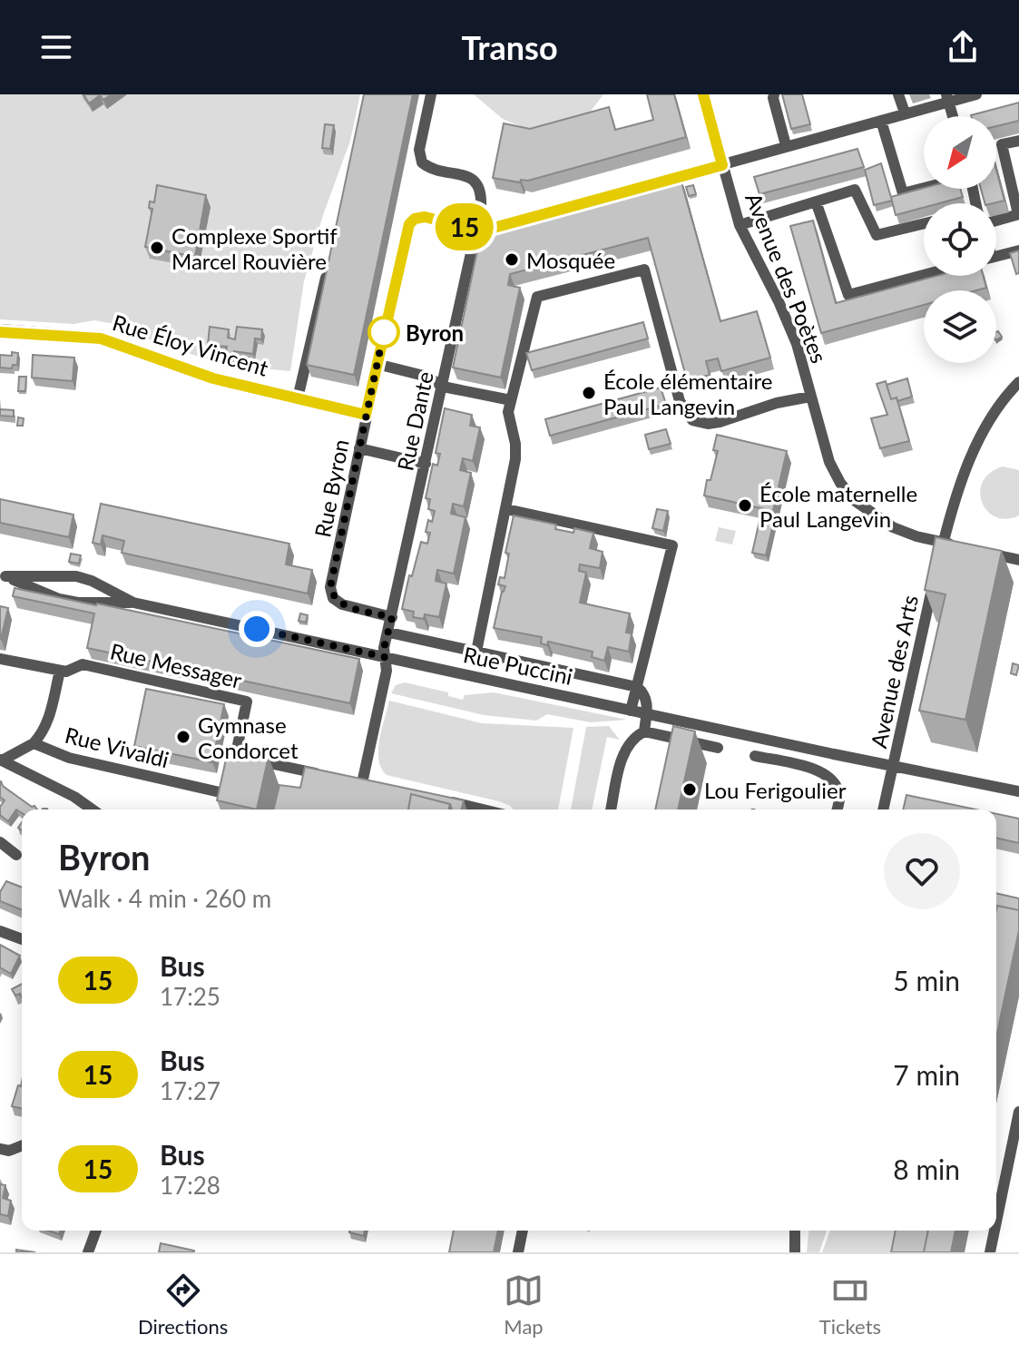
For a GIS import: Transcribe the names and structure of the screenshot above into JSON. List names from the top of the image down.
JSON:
{
  "streets": {
    "street": [
      "Avenue des Poètes",
      "Rue Éloy Vincent",
      "Rue Dante",
      "Rue Byron",
      "Rue Messager",
      "Rue Puccini",
      "Avenue des Arts",
      "Rue Vivaldi"
    ]
  },
  "crossings": [
    ["Avenue des Poètes", "Avenue des Arts"],
    ["Rue Éloy Vincent", "Rue Byron"],
    ["Rue Dante", "Rue Byron"],
    ["Rue Dante", "Rue Puccini"],
    ["Rue Puccini", "Avenue des Arts"]
  ],
  "places": [
    "Complexe Sportif Marcel Rouvière",
    "Mosquée",
    "Byron",
    "École élémentaire Paul Langevin",
    "École maternelle Paul Langevin",
    "Gymnase Condorcet",
    "Lou Ferigoulier"
  ],
  "lines": ["bus line 15"],
  "north": "bottom left",
  "page": {
    "header": "Transo",
    "on_map": "15",
    "heading": ["Byron", "Walk · 4 min · 260 m"],
    "list": [
      {
        "mark": "15",
        "name": "Bus",
        "note": "17:25",
        "value": "5 min"
      },
      {
        "mark": "15",
        "name": "Bus",
        "note": "17:27",
        "value": "7 min"
      },
      {
        "mark": "15",
        "name": "Bus",
        "note": "17:28",
        "value": "8 min"
      }
    ],
    "tabs": ["Directions", "Map", "Tickets"]
  }
}
